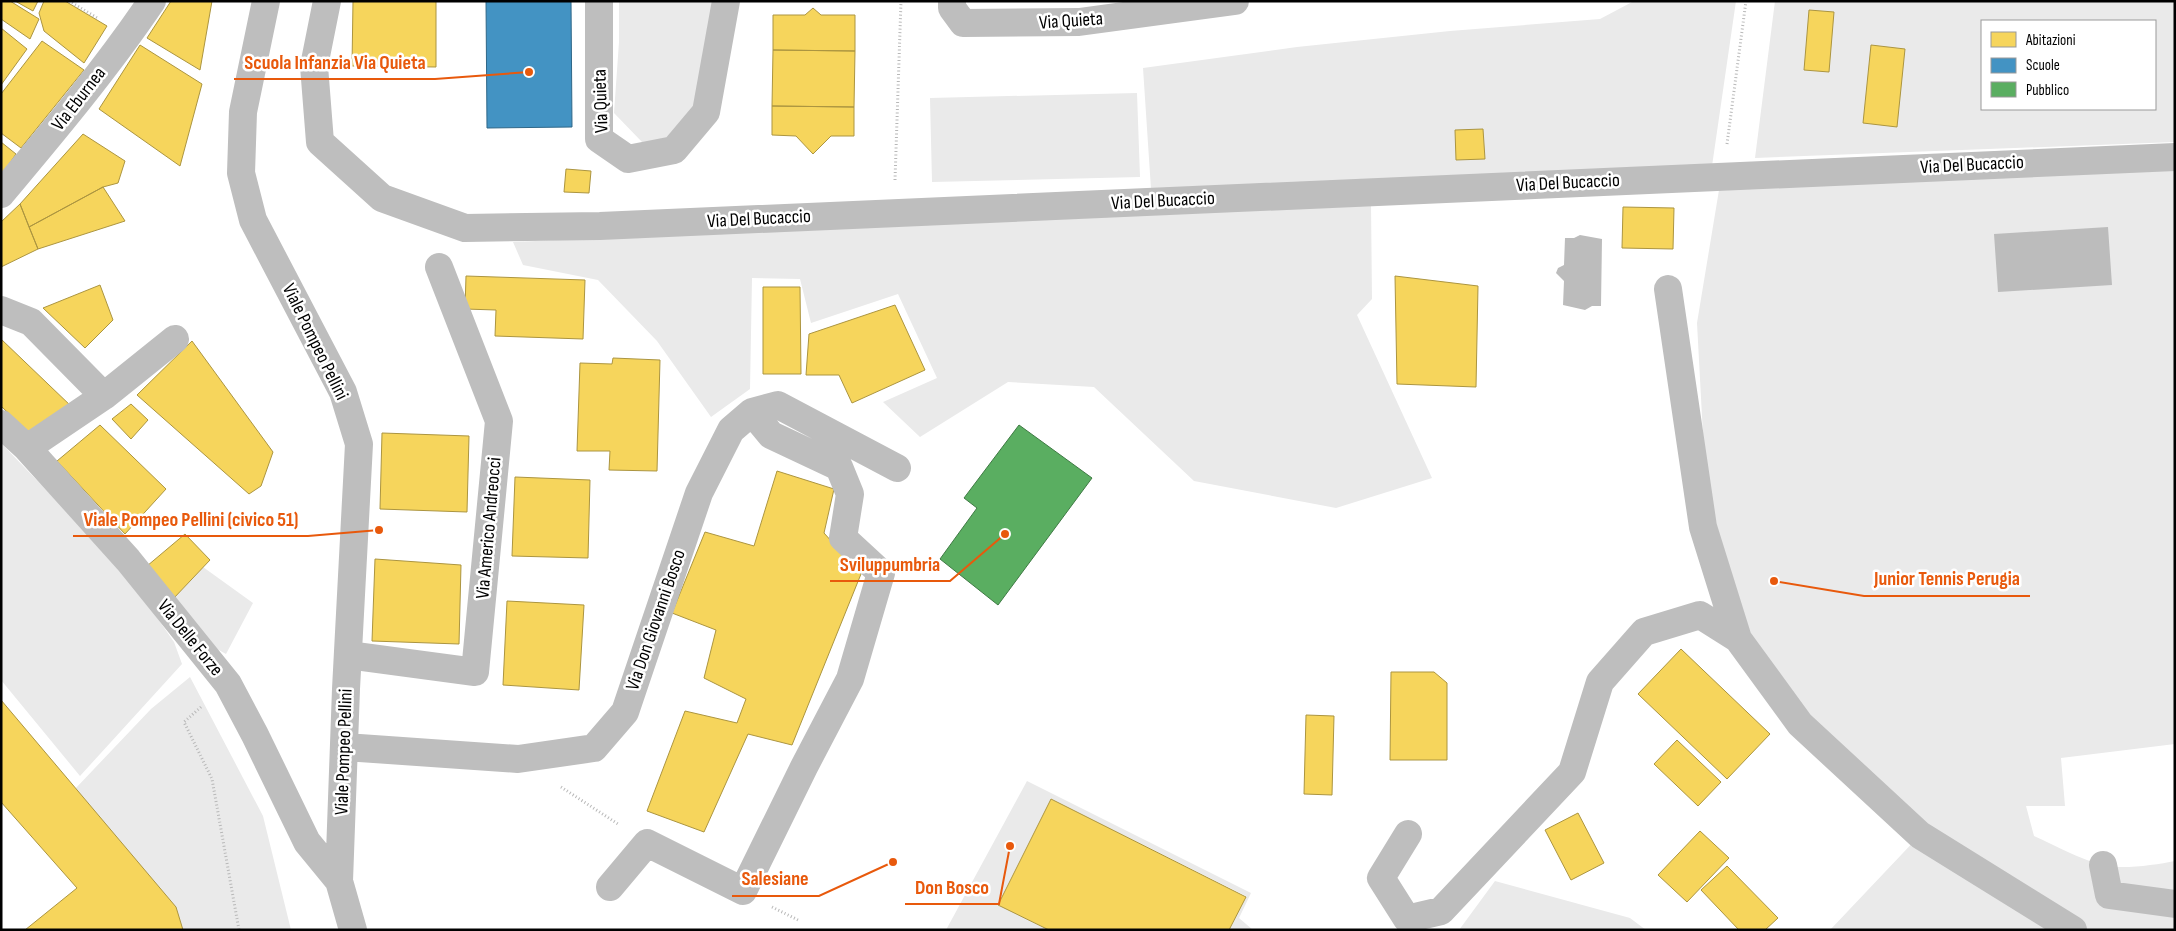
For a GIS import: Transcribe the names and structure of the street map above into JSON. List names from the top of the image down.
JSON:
{
  "streets": {
    "street": [
      "Via Quieta",
      "Via Eburnea",
      "Via Del Bucaccio",
      "Viale Pompeo Pellini",
      "Via Americo Andreocci",
      "Via Don Giovanni Bosco",
      "Via Delle Forze"
    ]
  },
  "crossings": [
    ["Viale Pompeo Pellini", "Via Americo Andreocci"],
    ["Viale Pompeo Pellini", "Via Don Giovanni Bosco"],
    ["Viale Pompeo Pellini", "Via Delle Forze"]
  ],
  "places": [
    "Scuola Infanzia Via Quieta",
    "Viale Pompeo Pellini (civico 51)",
    "Sviluppumbria",
    "Junior Tennis Perugia",
    "Don Bosco",
    "Salesiane"
  ],
  "legend": ["Abitazioni", "Scuole", "Pubblico"]
}
